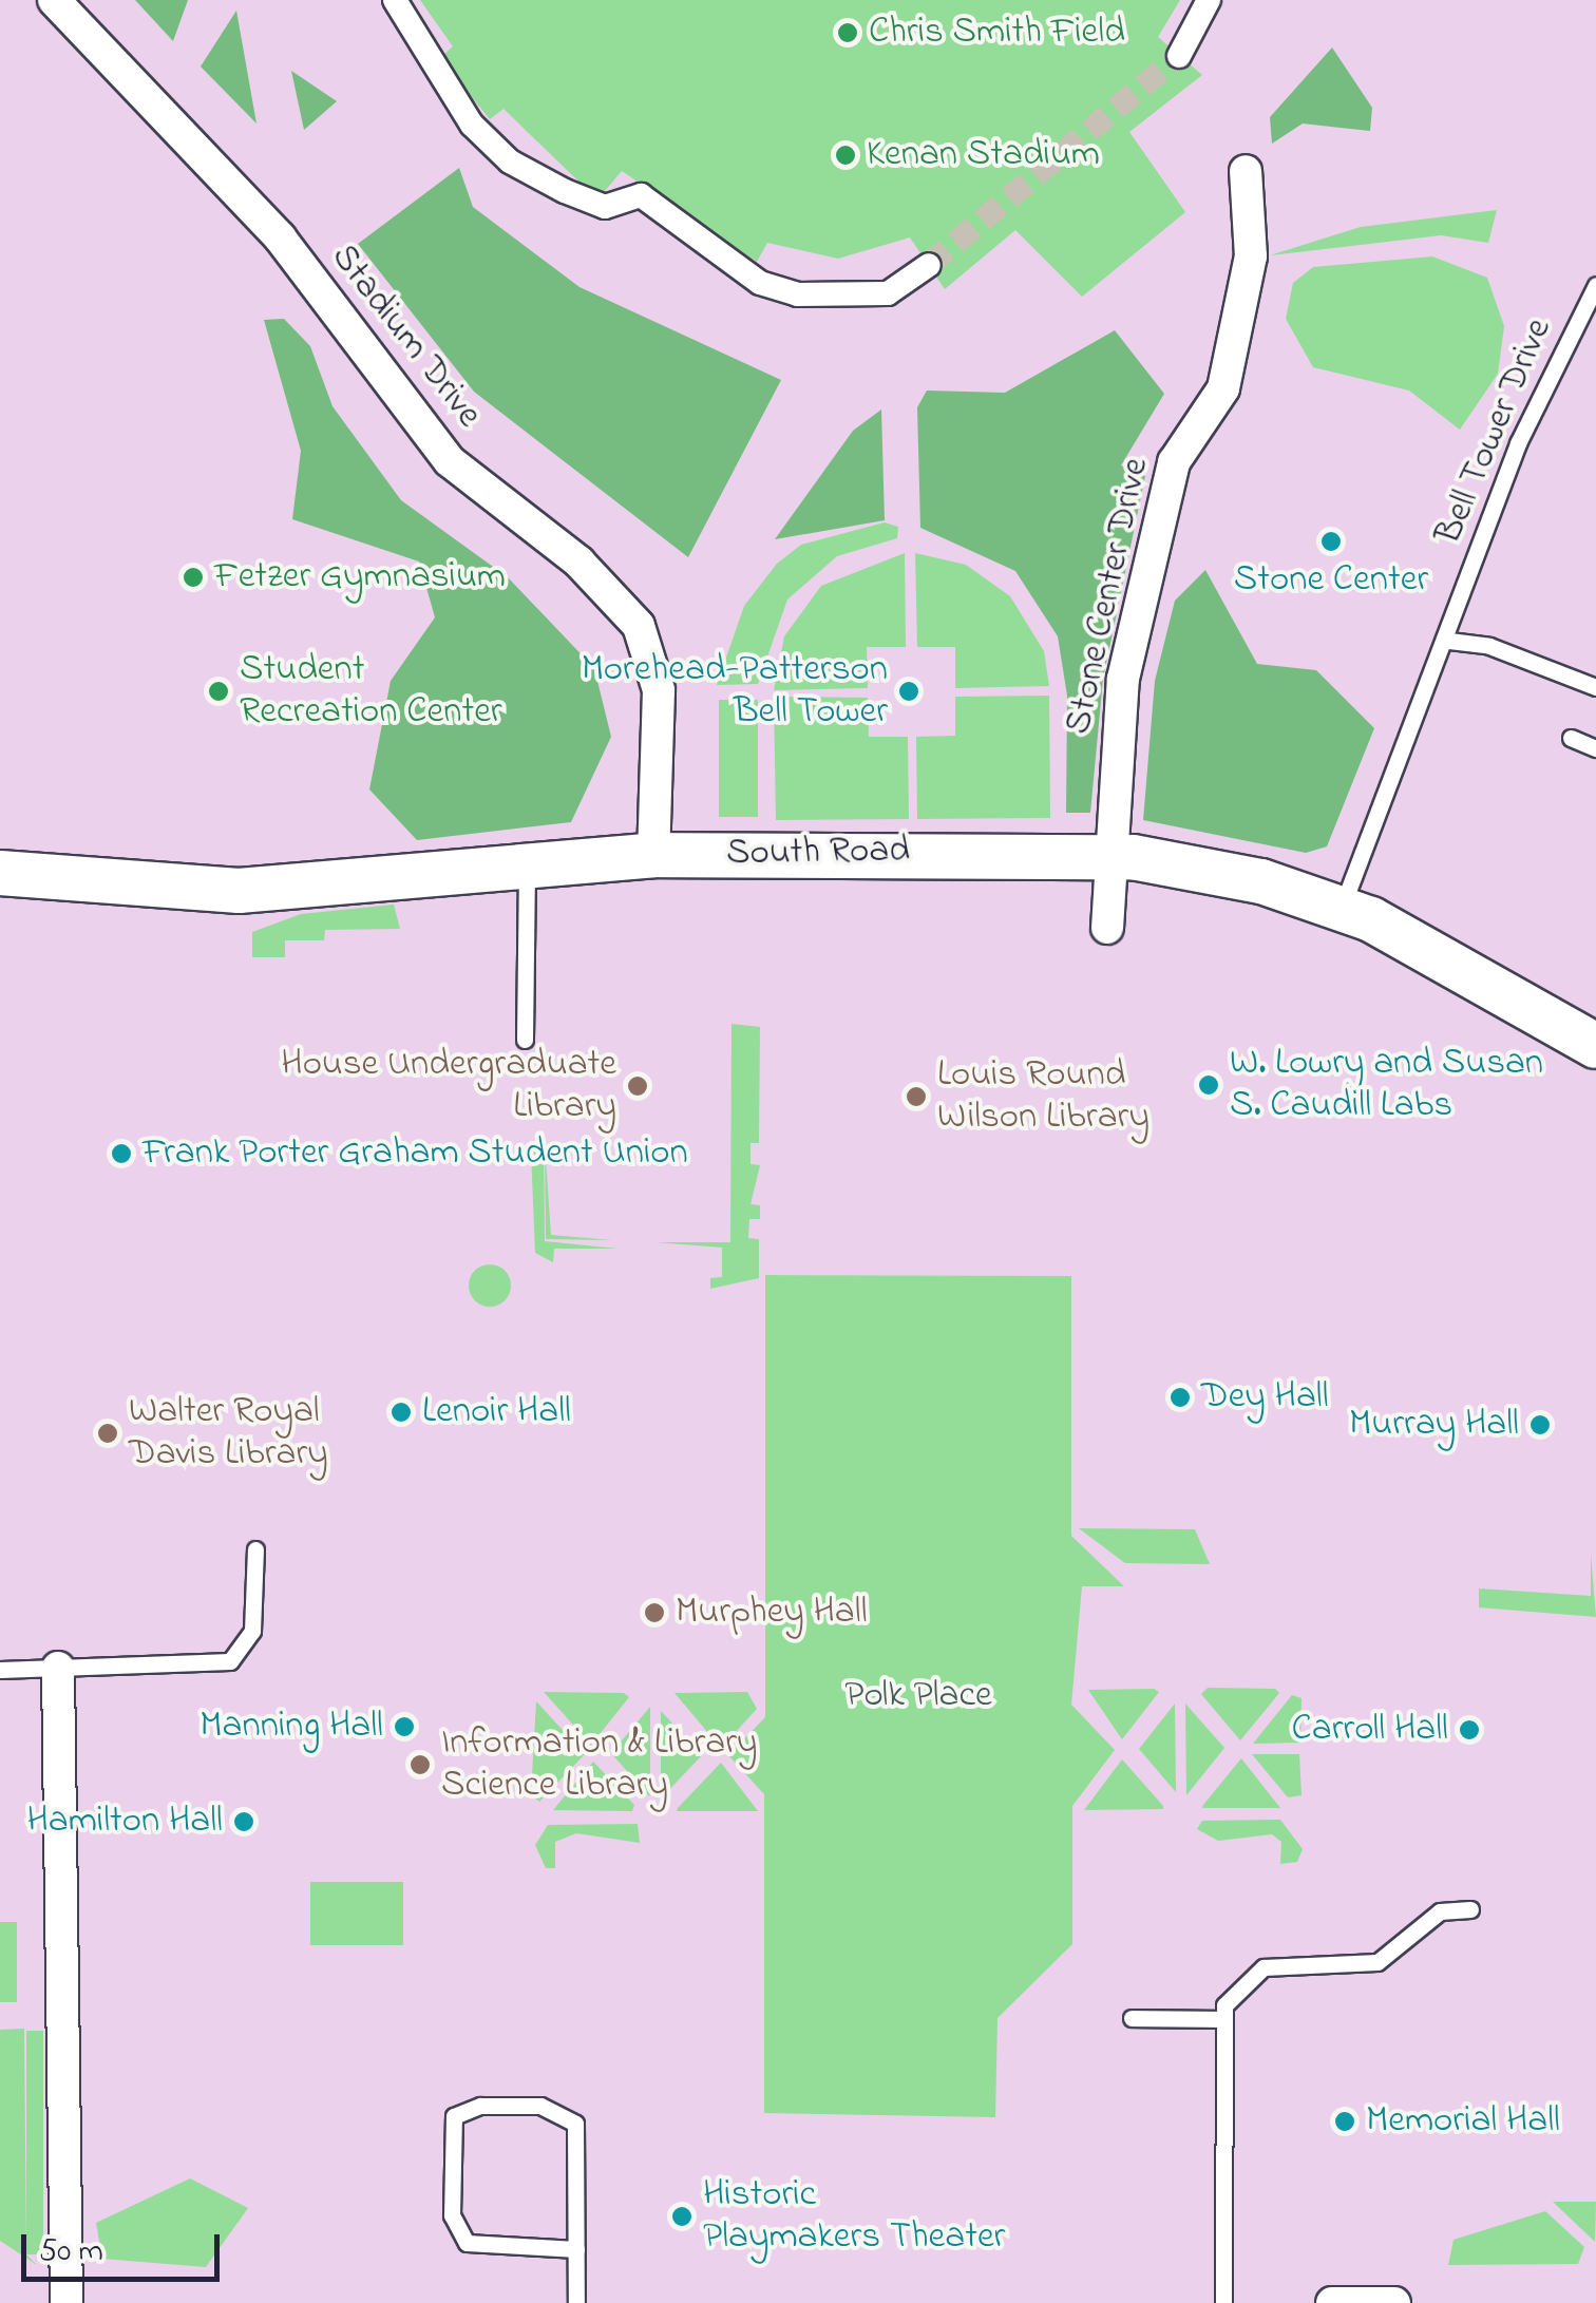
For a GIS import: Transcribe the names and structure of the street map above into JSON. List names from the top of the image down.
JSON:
{
  "streets": {
    "main road": ["South Road"],
    "street": ["Stadium Drive", "Stone Center Drive"],
    "lane": ["Bell Tower Drive"]
  },
  "crossings": [
    ["Stadium Drive", "South Road"],
    ["Stone Center Drive", "South Road"]
  ],
  "parks": ["Polk Place"],
  "places": [
    "Chris Smith Field",
    "Kenan Stadium",
    "Stone Center",
    "Fetzer Gymnasium",
    "Student Recreation Center",
    "Morehead-Patterson Bell Tower",
    "W. Lowry and Susan S. Caudill Labs",
    "House Undergraduate Library",
    "Louis Round Wilson Library",
    "Frank Porter Graham Student Union",
    "Dey Hall",
    "Lenoir Hall",
    "Murray Hall",
    "Walter Royal Davis Library",
    "Murphey Hall",
    "Manning Hall",
    "Carroll Hall",
    "Information & Library Science Library",
    "Hamilton Hall",
    "Memorial Hall",
    "Historic Playmakers Theater"
  ],
  "scale_bar": "50 m"
}
